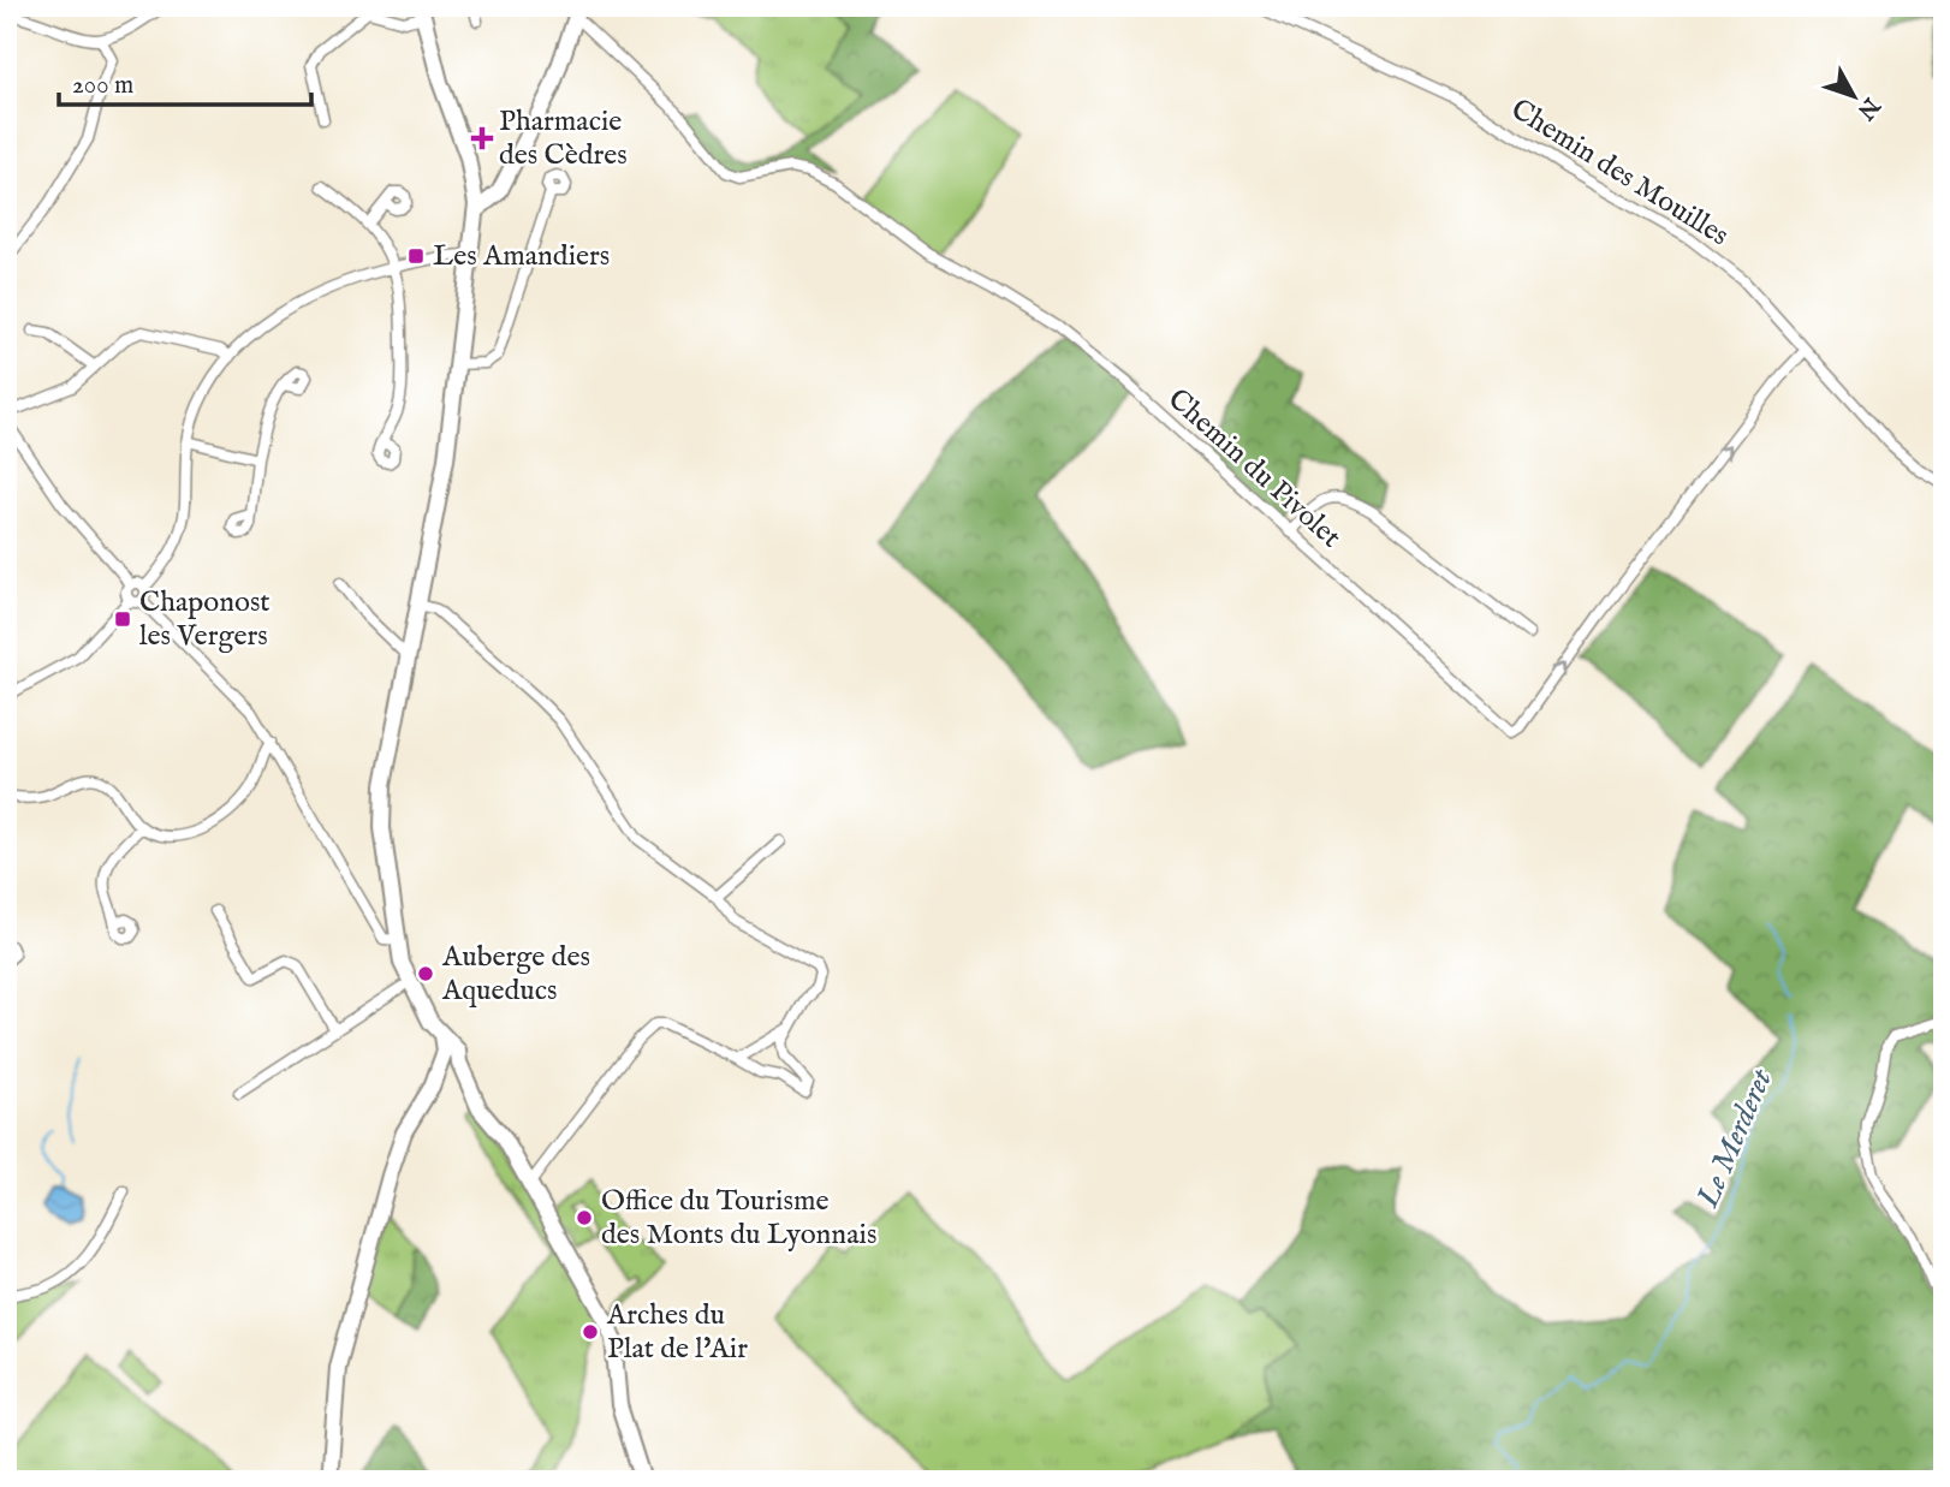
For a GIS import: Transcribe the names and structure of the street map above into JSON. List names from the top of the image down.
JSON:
{
  "streets": {
    "street": ["Chemin des Mouilles", "Chemin du Pivolet"]
  },
  "crossings": [
    ["Chemin des Mouilles", "Chemin du Pivolet"]
  ],
  "water": ["Le Merderet"],
  "places": {
    "health": ["Pharmacie des Cèdres"],
    "transit": ["Les Amandiers", "Chaponost les Vergers"],
    "other": ["Auberge des Aqueducs", "Office du Tourisme des Monts du Lyonnais", "Arches du Plat de l'Air"]
  },
  "scale_bar": "200 m",
  "north": "bottom right"
}
